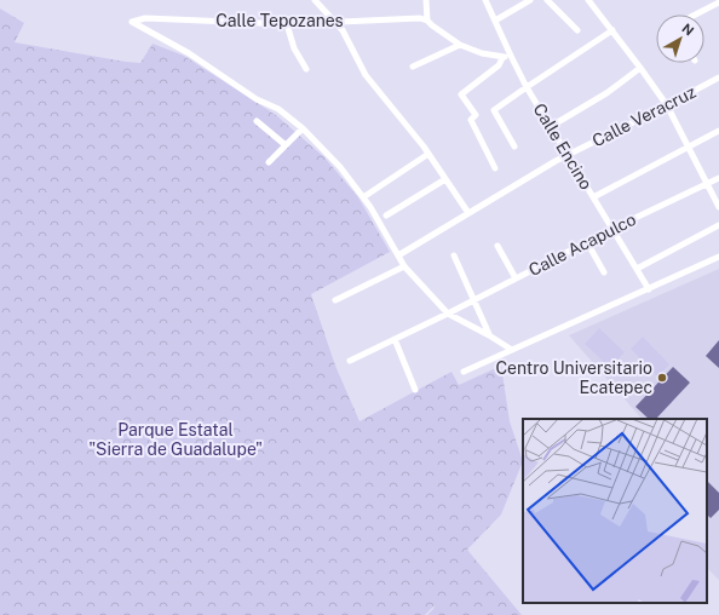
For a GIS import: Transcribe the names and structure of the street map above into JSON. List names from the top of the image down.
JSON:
{
  "streets": {
    "street": [
      "Calle Tepozanes",
      "Calle Veracruz",
      "Calle Encino",
      "Calle Acapulco"
    ]
  },
  "crossings": [
    ["Calle Veracruz", "Calle Encino"],
    ["Calle Encino", "Calle Acapulco"]
  ],
  "parks": ["Parque Estatal \"Sierra de Guadalupe\""],
  "places": ["Centro Universitario Ecatepec"],
  "north": "top right"
}
